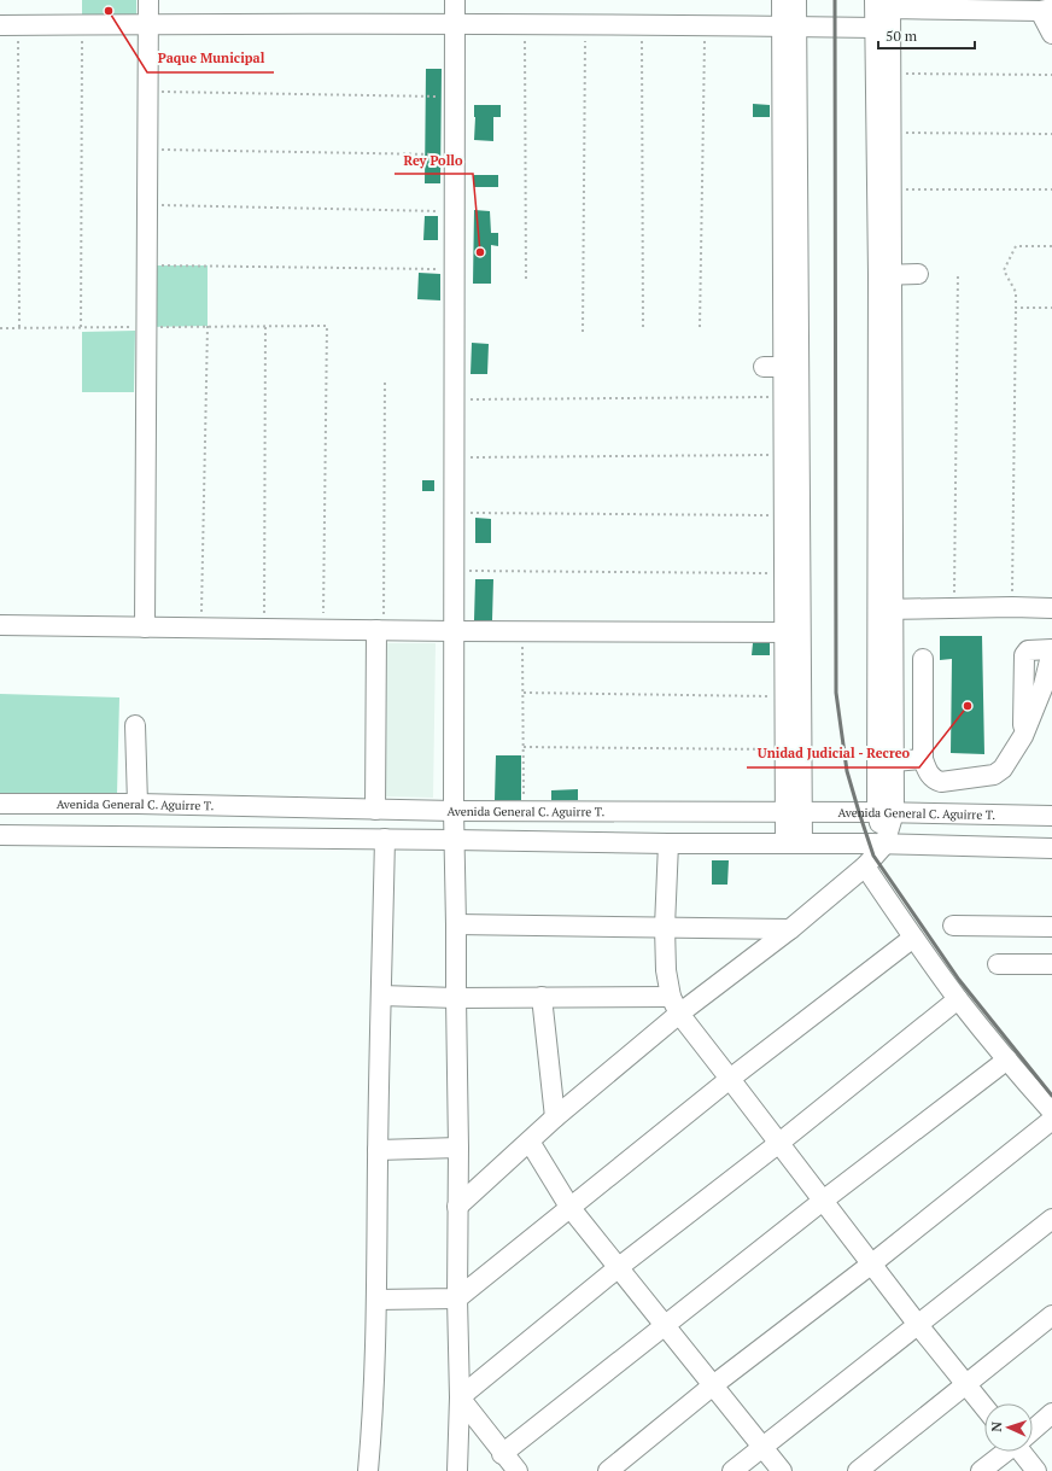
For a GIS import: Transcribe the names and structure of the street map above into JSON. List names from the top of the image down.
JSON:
{
  "streets": {
    "street": ["Avenida General C. Aguirre T."]
  },
  "places": ["Paque Municipal", "Rey Pollo", "Unidad Judicial - Recreo"],
  "scale_bar": "50 m",
  "north": "left"
}
